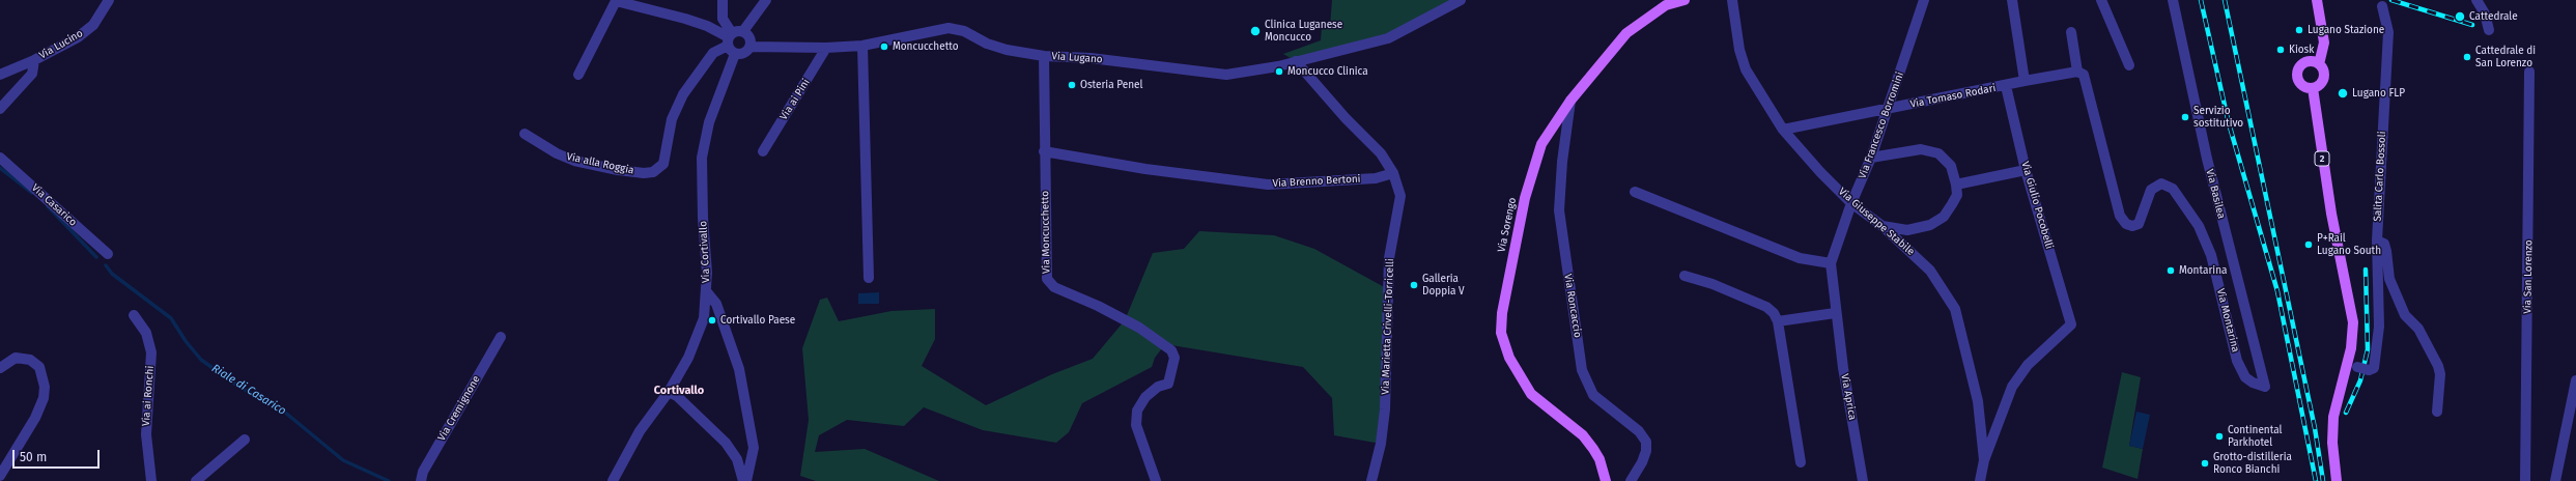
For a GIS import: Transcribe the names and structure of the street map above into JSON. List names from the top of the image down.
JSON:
{
  "streets": {
    "main road": ["2", "Via Sorengo"],
    "street": [
      "Via Lucino",
      "Via Lugano",
      "Via Tomaso Rodari",
      "Via ai Pini",
      "Via Francesco Borromini",
      "Via alla Roggia",
      "Salita Carlo Bossoli",
      "Via Brenno Bertoni",
      "Via Basilea",
      "Via Casarico",
      "Via Giulio Pocobelli",
      "Via Giuseppe Stabile",
      "Via Moncucchetto",
      "Via Cortivallo",
      "Via San Lorenzo",
      "Via Roncaccio",
      "Via Montarina",
      "Via Marietta Crivelli-Torricelli",
      "Via ai Ronchi",
      "Via Aprica",
      "Via Cremignone"
    ]
  },
  "crossings": [
    ["Via Lugano", "Via ai Pini"],
    ["Via Lugano", "Via Moncucchetto"],
    ["Via Tomaso Rodari", "Via Francesco Borromini"],
    ["Via Tomaso Rodari", "Via Giulio Pocobelli"],
    ["Via Tomaso Rodari", "Via Giuseppe Stabile"],
    ["Via Tomaso Rodari", "Via Montarina"],
    ["Via Francesco Borromini", "Via Giuseppe Stabile"],
    ["Via Francesco Borromini", "Via Aprica"],
    ["2", "Salita Carlo Bossoli"],
    ["Via alla Roggia", "Via Cortivallo"],
    ["Via Brenno Bertoni", "Via Moncucchetto"],
    ["Via Brenno Bertoni", "Via Marietta Crivelli-Torricelli"],
    ["Via Basilea", "Via Montarina"],
    ["Via Giulio Pocobelli", "Via Giuseppe Stabile"],
    ["Via Sorengo", "Via Roncaccio"]
  ],
  "districts": ["Cortivallo"],
  "water": ["Riale di Casarico"],
  "places": [
    "Cattedrale",
    "Lugano Stazione",
    "Clinica Luganese Moncucco",
    "Moncucchetto",
    "Kiosk",
    "Cattedrale di San Lorenzo",
    "Moncucco Clinica",
    "Osteria Penel",
    "Lugano FLP",
    "Servizio sostitutivo",
    "P+Rail Lugano South",
    "Montarina",
    "Galleria Doppia V",
    "Cortivallo Paese",
    "Continental Parkhotel",
    "Grotto-distilleria Ronco Bianchi"
  ],
  "scale_bar": "50 m"
}
